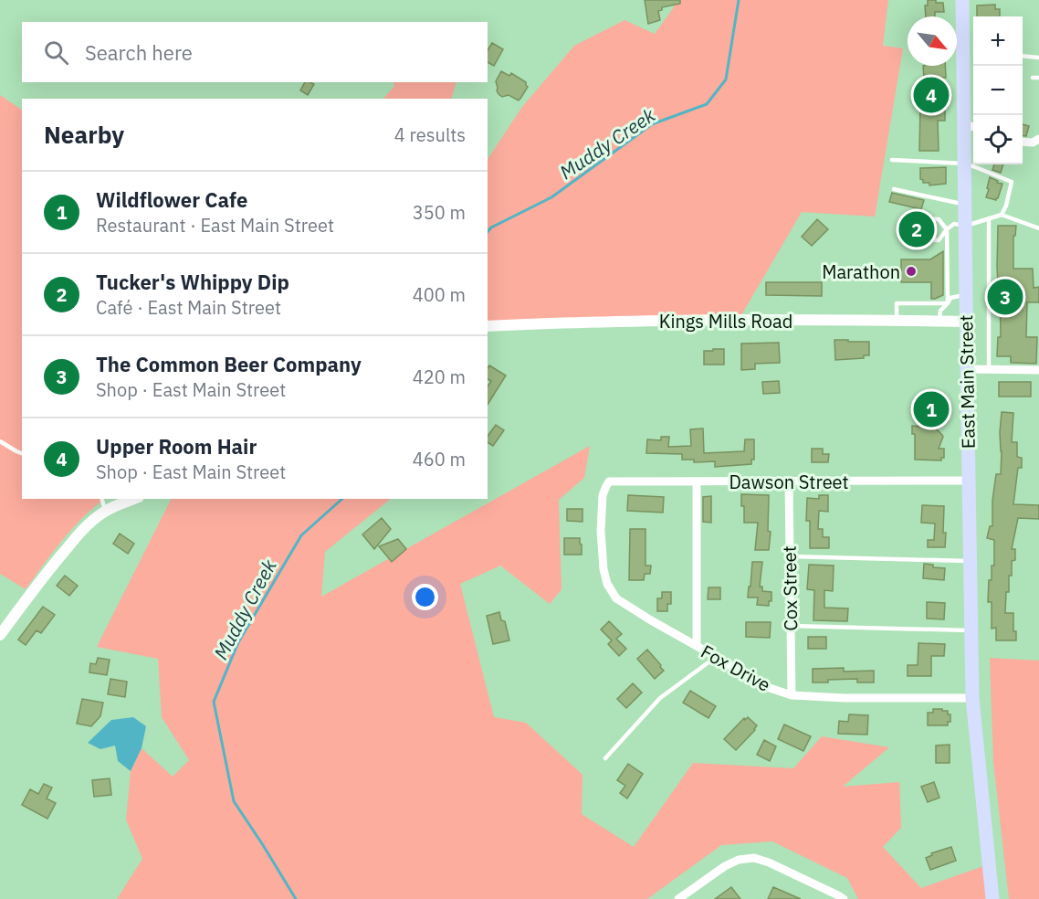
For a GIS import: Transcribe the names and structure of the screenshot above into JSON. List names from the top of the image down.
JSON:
{
  "streets": {
    "main road": ["East Main Street"],
    "street": [
      "Kings Mills Road",
      "Dawson Street",
      "Cox Street",
      "Fox Drive"
    ]
  },
  "crossings": [
    ["Kings Mills Road", "East Main Street"],
    ["East Main Street", "Dawson Street"],
    ["East Main Street", "Fox Drive"],
    ["Dawson Street", "Cox Street"],
    ["Dawson Street", "Fox Drive"],
    ["Cox Street", "Fox Drive"]
  ],
  "water": ["Muddy Creek"],
  "places": ["Marathon"],
  "north": "bottom right",
  "page": {
    "map_buttons": ["+", "−"],
    "search": "Search here",
    "pins": [
      "4",
      "2",
      "3",
      "1"
    ],
    "heading": ["Nearby", "4 results"],
    "list": [
      {
        "mark": "1",
        "name": "Wildflower Cafe",
        "note": "Restaurant · East Main Street",
        "value": "350 m"
      },
      {
        "mark": "2",
        "name": "Tucker's Whippy Dip",
        "note": "Café · East Main Street",
        "value": "400 m"
      },
      {
        "mark": "3",
        "name": "The Common Beer Company",
        "note": "Shop · East Main Street",
        "value": "420 m"
      },
      {
        "mark": "4",
        "name": "Upper Room Hair",
        "note": "Shop · East Main Street",
        "value": "460 m"
      }
    ]
  }
}
